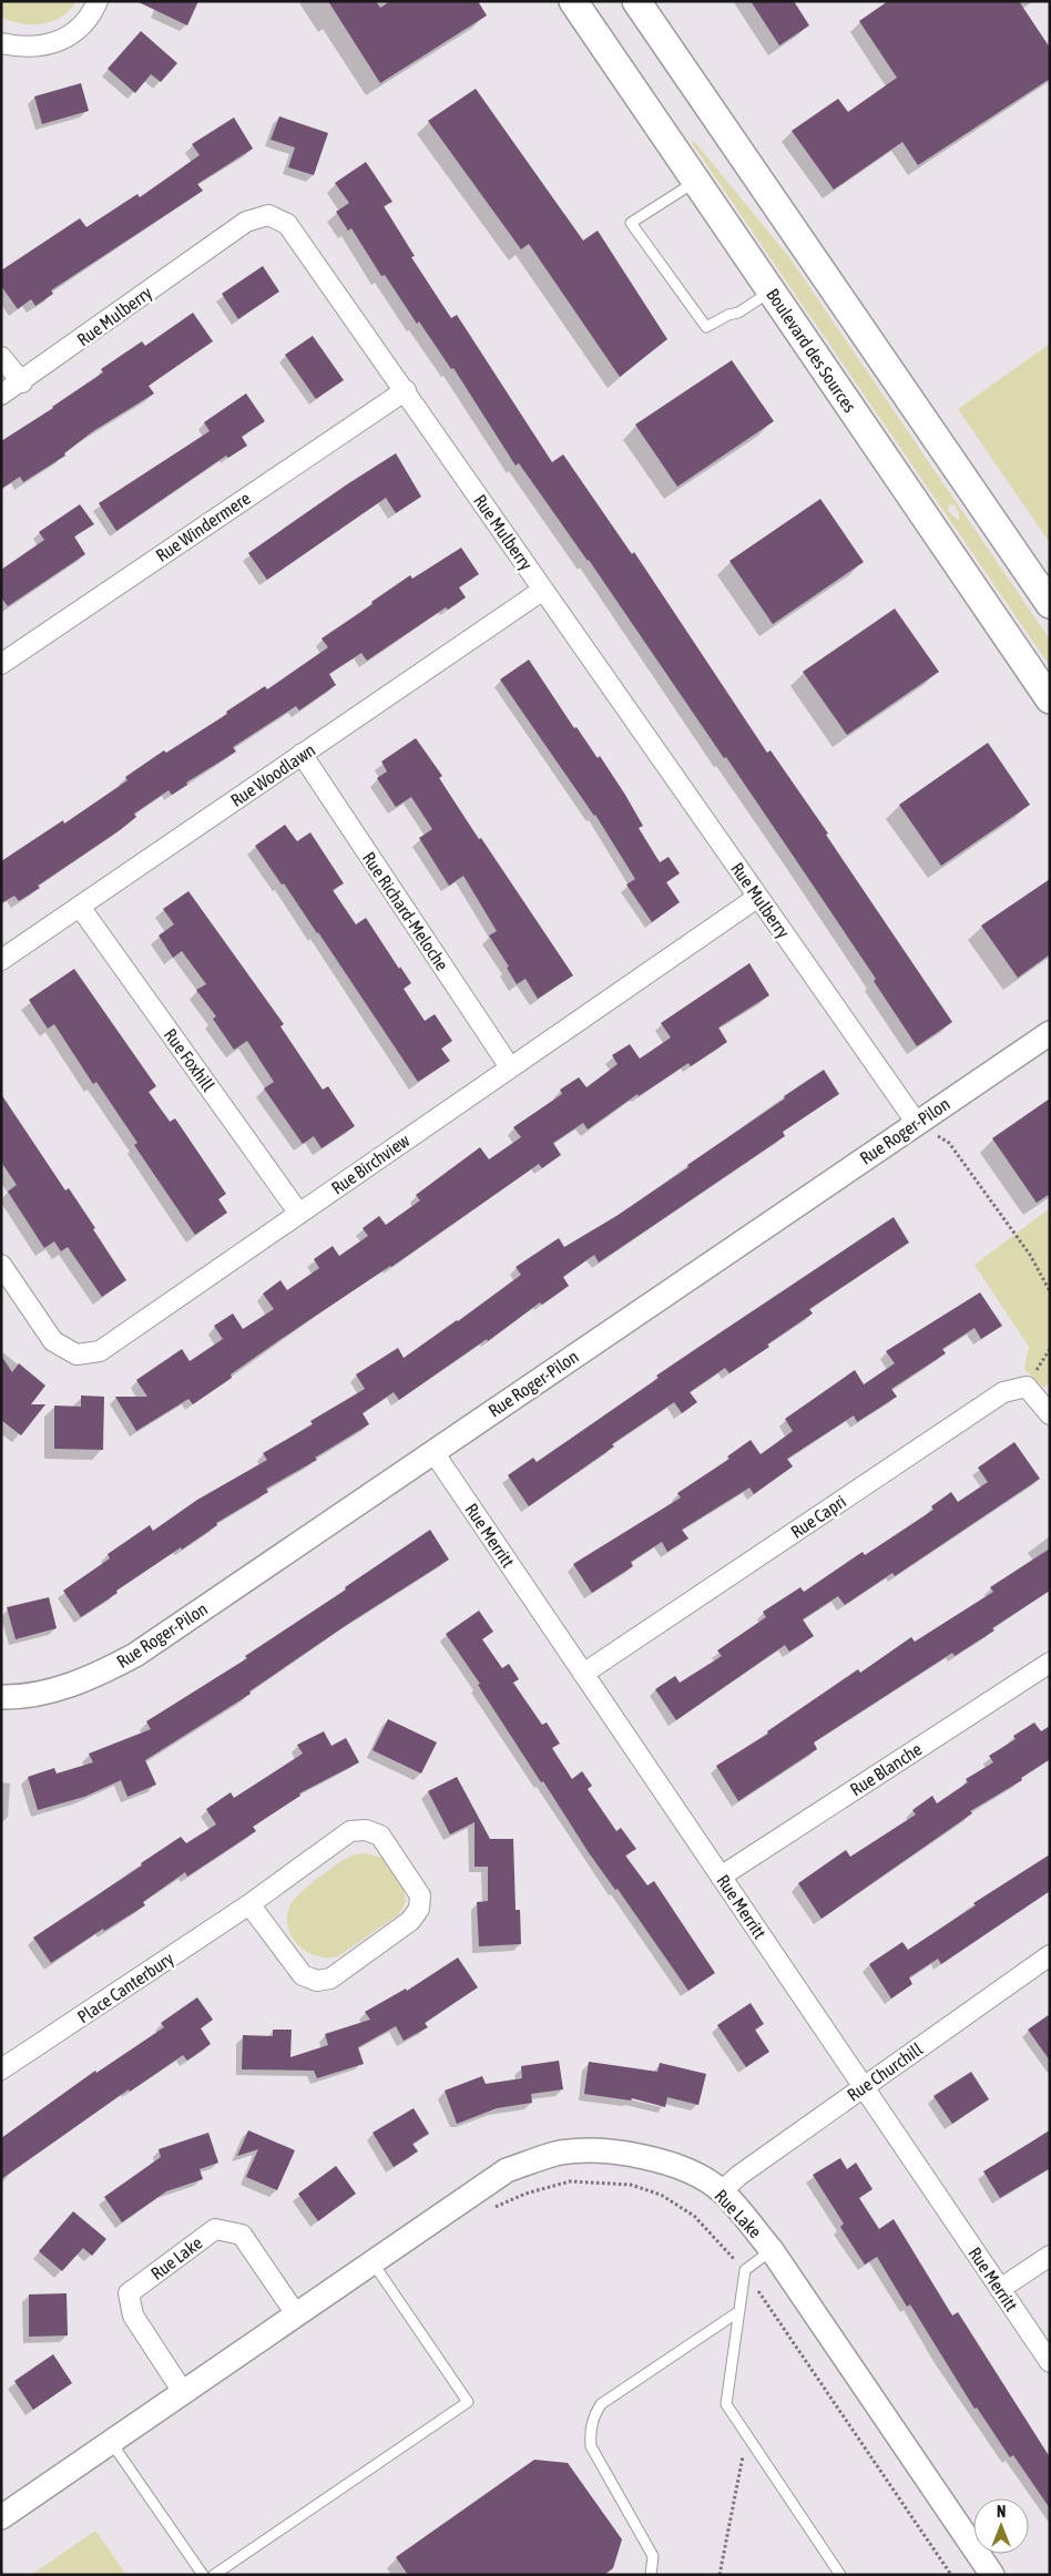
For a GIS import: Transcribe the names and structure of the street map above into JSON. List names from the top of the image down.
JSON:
{
  "streets": {
    "main road": ["Boulevard des Sources"],
    "street": [
      "Rue Mulberry",
      "Rue Windermere",
      "Rue Woodlawn",
      "Rue Richard-Meloche",
      "Rue Foxhill",
      "Rue Roger-Pilon",
      "Rue Birchview",
      "Rue Capri",
      "Rue Merritt",
      "Rue Blanche",
      "Place Canterbury",
      "Rue Churchill",
      "Rue Lake"
    ]
  },
  "crossings": [
    ["Rue Mulberry", "Rue Windermere"],
    ["Rue Mulberry", "Rue Woodlawn"],
    ["Rue Mulberry", "Rue Roger-Pilon"],
    ["Rue Mulberry", "Rue Birchview"],
    ["Rue Woodlawn", "Rue Richard-Meloche"],
    ["Rue Woodlawn", "Rue Foxhill"],
    ["Rue Richard-Meloche", "Rue Birchview"],
    ["Rue Foxhill", "Rue Birchview"],
    ["Rue Roger-Pilon", "Rue Merritt"],
    ["Rue Capri", "Rue Merritt"],
    ["Rue Merritt", "Rue Blanche"],
    ["Rue Merritt", "Rue Churchill"],
    ["Rue Churchill", "Rue Lake"]
  ],
  "north": "top"
}
